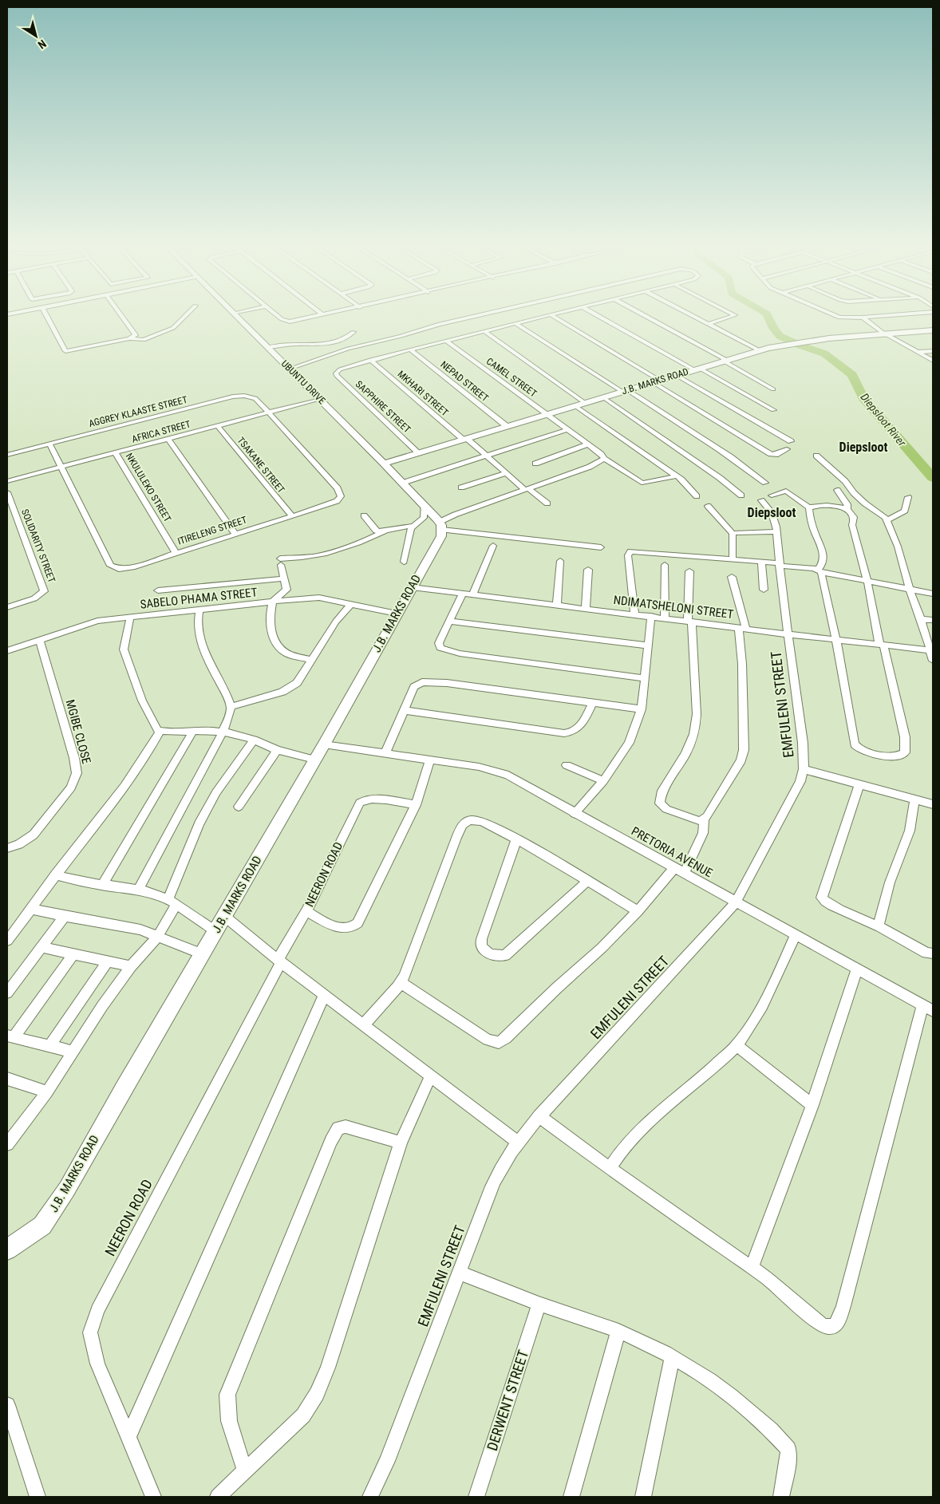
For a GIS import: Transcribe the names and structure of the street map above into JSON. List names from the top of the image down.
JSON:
{
  "streets": {
    "street": [
      "CAMEL STREET",
      "NEPAD STREET",
      "J.B. MARKS ROAD",
      "UBUNTU DRIVE",
      "MKHARI STREET",
      "SAPPHIRE STREET",
      "AGGREY KLAASTE STREET",
      "AFRICA STREET",
      "TSAKANE STREET",
      "NKULULEKO STREET",
      "ITIRELENG STREET",
      "SOLIDARITY STREET",
      "SABELO PHAMA STREET",
      "NDIMATSHELONI STREET",
      "EMFULENI STREET",
      "MGIBE CLOSE",
      "PRETORIA AVENUE",
      "NEERON ROAD",
      "DERWENT STREET"
    ]
  },
  "crossings": [
    ["CAMEL STREET", "J.B. MARKS ROAD"],
    ["NEPAD STREET", "J.B. MARKS ROAD"],
    ["J.B. MARKS ROAD", "UBUNTU DRIVE"],
    ["J.B. MARKS ROAD", "MKHARI STREET"],
    ["J.B. MARKS ROAD", "SAPPHIRE STREET"],
    ["J.B. MARKS ROAD", "SABELO PHAMA STREET"],
    ["J.B. MARKS ROAD", "NDIMATSHELONI STREET"],
    ["J.B. MARKS ROAD", "PRETORIA AVENUE"],
    ["UBUNTU DRIVE", "AFRICA STREET"],
    ["MKHARI STREET", "SAPPHIRE STREET"],
    ["AGGREY KLAASTE STREET", "AFRICA STREET"],
    ["AGGREY KLAASTE STREET", "ITIRELENG STREET"],
    ["AFRICA STREET", "TSAKANE STREET"],
    ["AFRICA STREET", "NKULULEKO STREET"],
    ["AFRICA STREET", "ITIRELENG STREET"],
    ["TSAKANE STREET", "ITIRELENG STREET"],
    ["NKULULEKO STREET", "ITIRELENG STREET"],
    ["SABELO PHAMA STREET", "MGIBE CLOSE"],
    ["NDIMATSHELONI STREET", "EMFULENI STREET"],
    ["EMFULENI STREET", "PRETORIA AVENUE"]
  ],
  "districts": ["Diepsloot", "Diepsloot"],
  "water": ["Diepsloot River"],
  "north": "bottom right"
}
